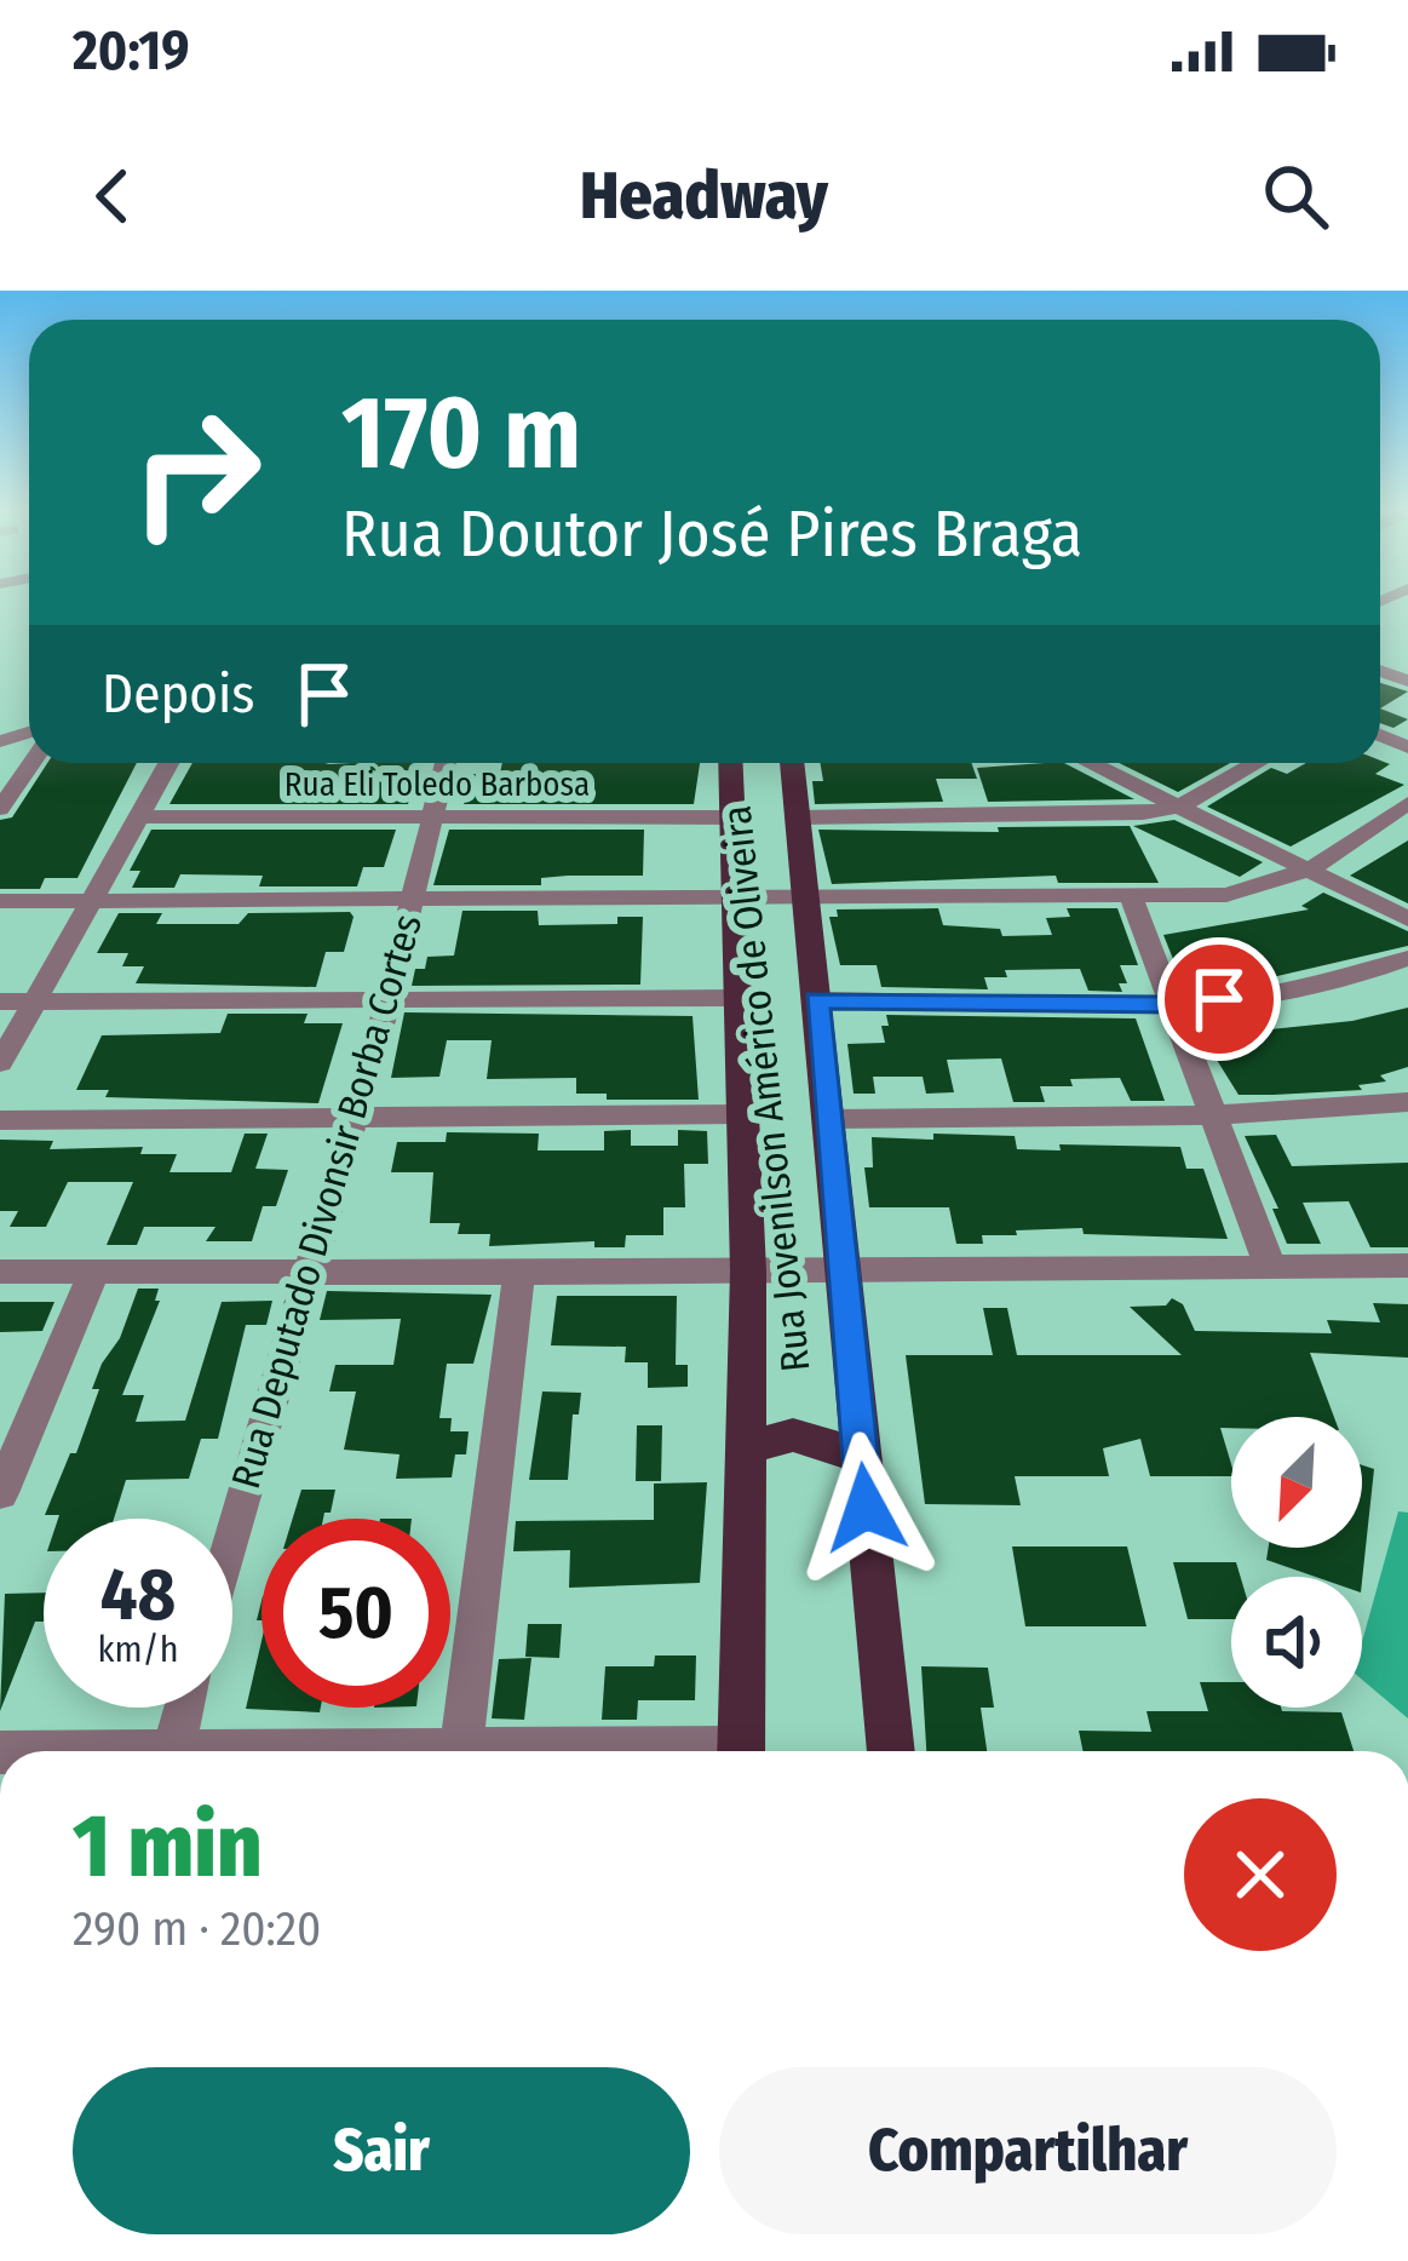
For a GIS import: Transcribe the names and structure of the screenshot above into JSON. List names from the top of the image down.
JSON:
{
  "streets": {
    "main road": ["Rua Jovenilson Américo de Oliveira"],
    "street": ["Rua Eli Toledo Barbosa", "Rua Deputado Divonsir Borba Cortes"]
  },
  "crossings": [
    ["Rua Eli Toledo Barbosa", "Rua Jovenilson Américo de Oliveira"],
    ["Rua Eli Toledo Barbosa", "Rua Deputado Divonsir Borba Cortes"]
  ],
  "north": "bottom left",
  "page": {
    "status": "20:19",
    "header": "Headway",
    "turn": ["170 m", "Rua Doutor José Pires Braga"],
    "then": "Depois",
    "speed": "48 km/h",
    "limit": "50",
    "heading": ["1 min", "290 m · 20:20"],
    "buttons": ["Sair", "Compartilhar"]
  }
}
